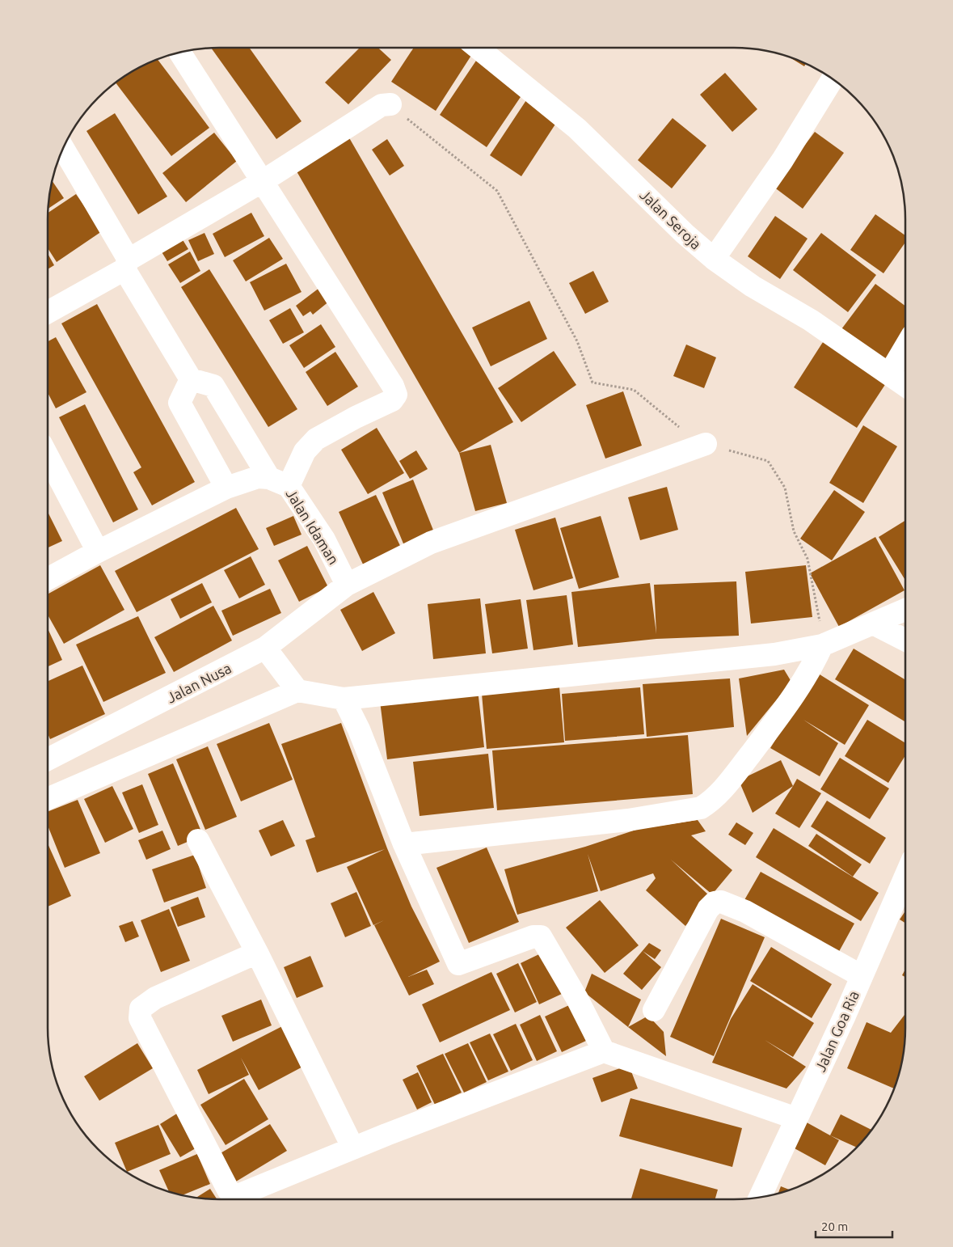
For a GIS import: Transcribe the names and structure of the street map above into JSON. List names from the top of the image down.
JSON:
{
  "streets": {
    "street": [
      "Jalan Seroja",
      "Jalan Idaman",
      "Jalan Nusa",
      "Jalan Goa Ria"
    ]
  },
  "crossings": [
    ["Jalan Idaman", "Jalan Nusa"]
  ],
  "scale_bar": "20 m"
}
